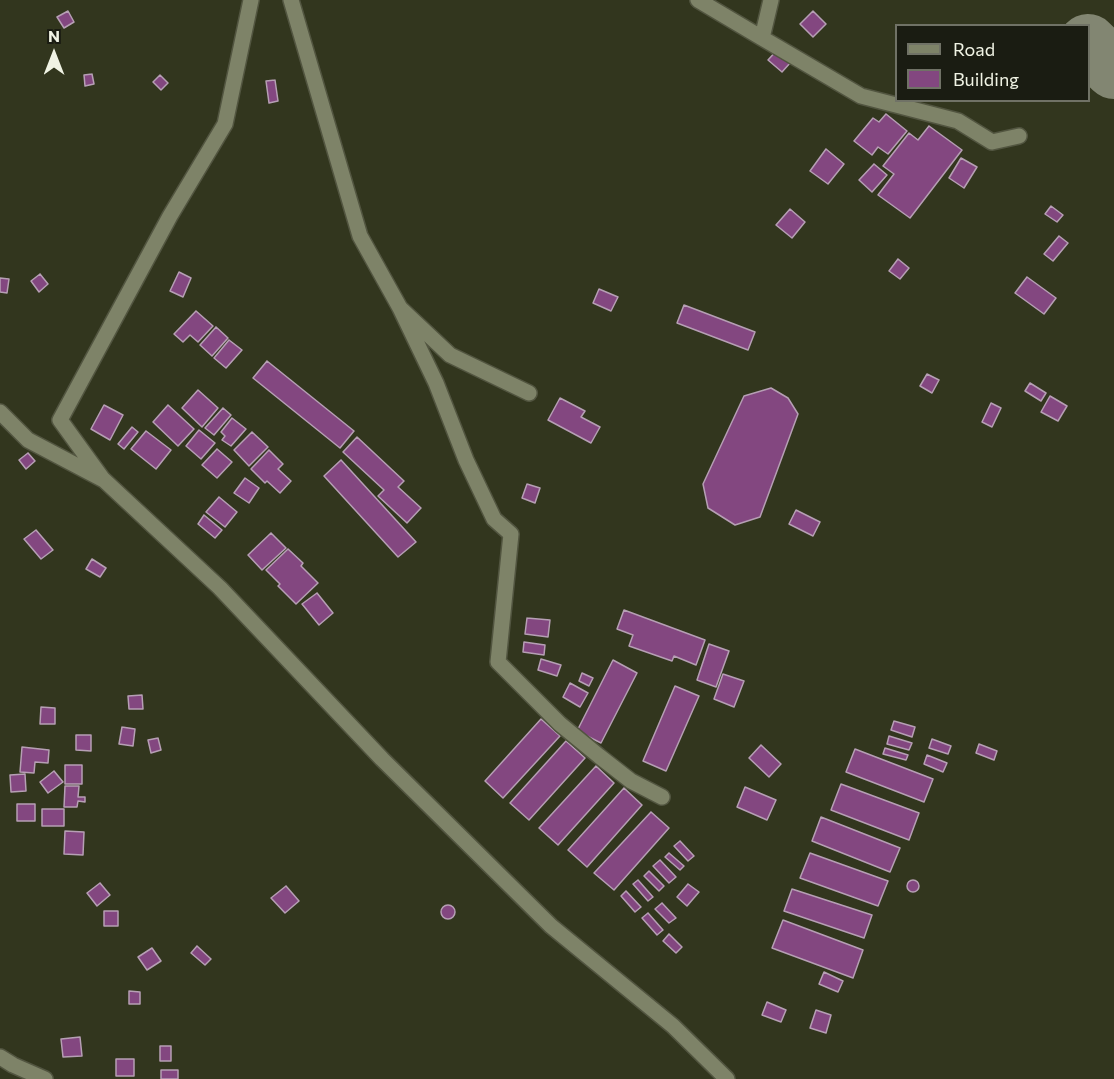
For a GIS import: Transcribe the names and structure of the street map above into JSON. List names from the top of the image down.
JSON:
{
  "legend": ["Road", "Building"],
  "north": "top"
}
